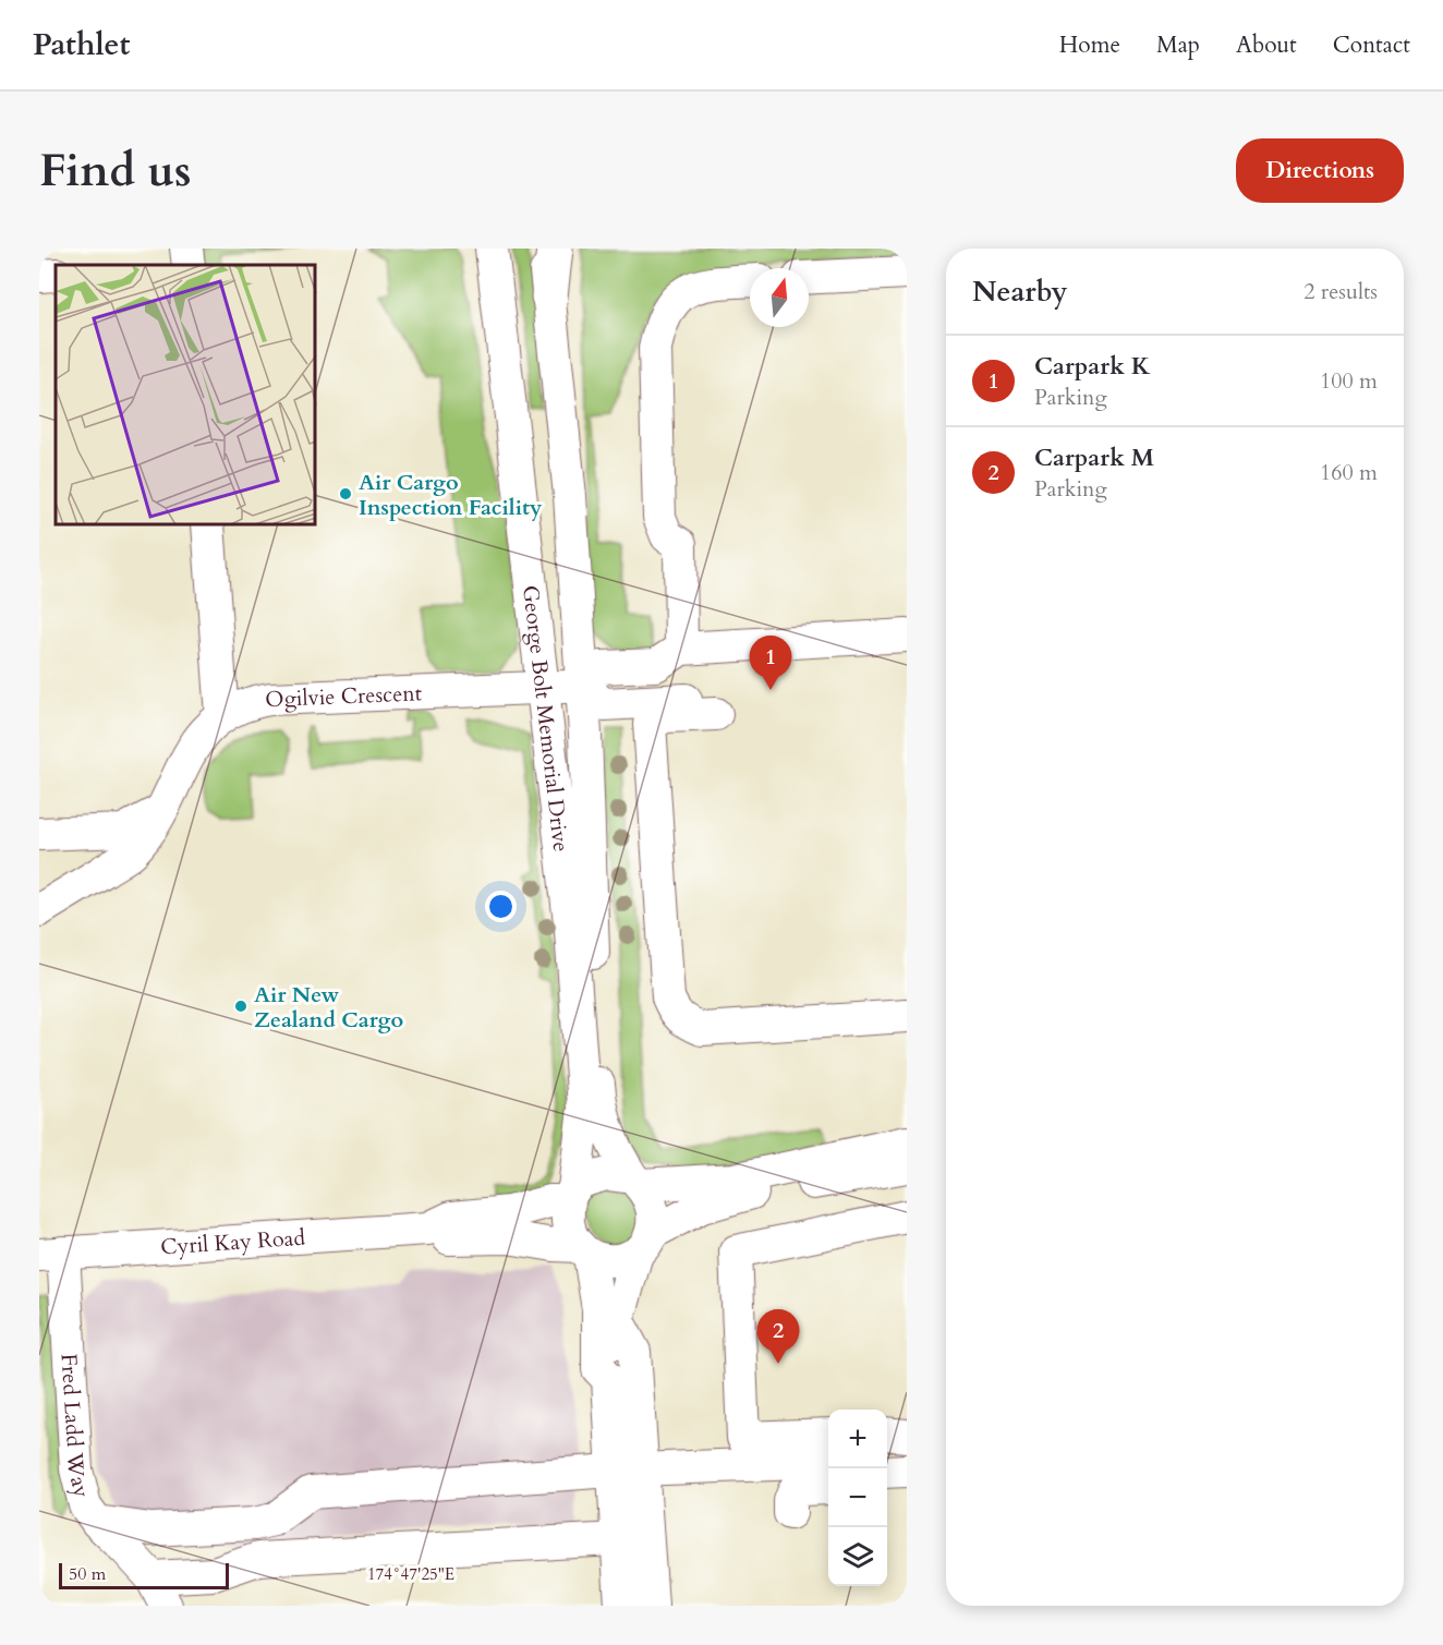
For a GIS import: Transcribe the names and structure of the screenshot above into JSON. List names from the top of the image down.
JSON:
{
  "streets": {
    "street": [
      "Ogilvie Crescent",
      "George Bolt Memorial Drive",
      "Cyril Kay Road",
      "Fred Ladd Way"
    ]
  },
  "crossings": [
    ["Ogilvie Crescent", "George Bolt Memorial Drive"],
    ["George Bolt Memorial Drive", "Cyril Kay Road"],
    ["Cyril Kay Road", "Fred Ladd Way"]
  ],
  "places": ["Air Cargo Inspection Facility", "Air New Zealand Cargo"],
  "scale_bar": "50 m",
  "north": "top",
  "page": {
    "header": "Pathlet",
    "nav": [
      "Home",
      "Map",
      "About",
      "Contact"
    ],
    "buttons": "Directions",
    "title": "Find us",
    "heading": ["Nearby", "2 results"],
    "list": [
      {
        "mark": "1",
        "name": "Carpark K",
        "note": "Parking",
        "value": "100 m"
      },
      {
        "mark": "2",
        "name": "Carpark M",
        "note": "Parking",
        "value": "160 m"
      }
    ],
    "pins": ["1", "2"],
    "map_buttons": ["+", "−"],
    "scale": "50 m"
  },
  "coordinates": ["174°47'25\"E"]
}
